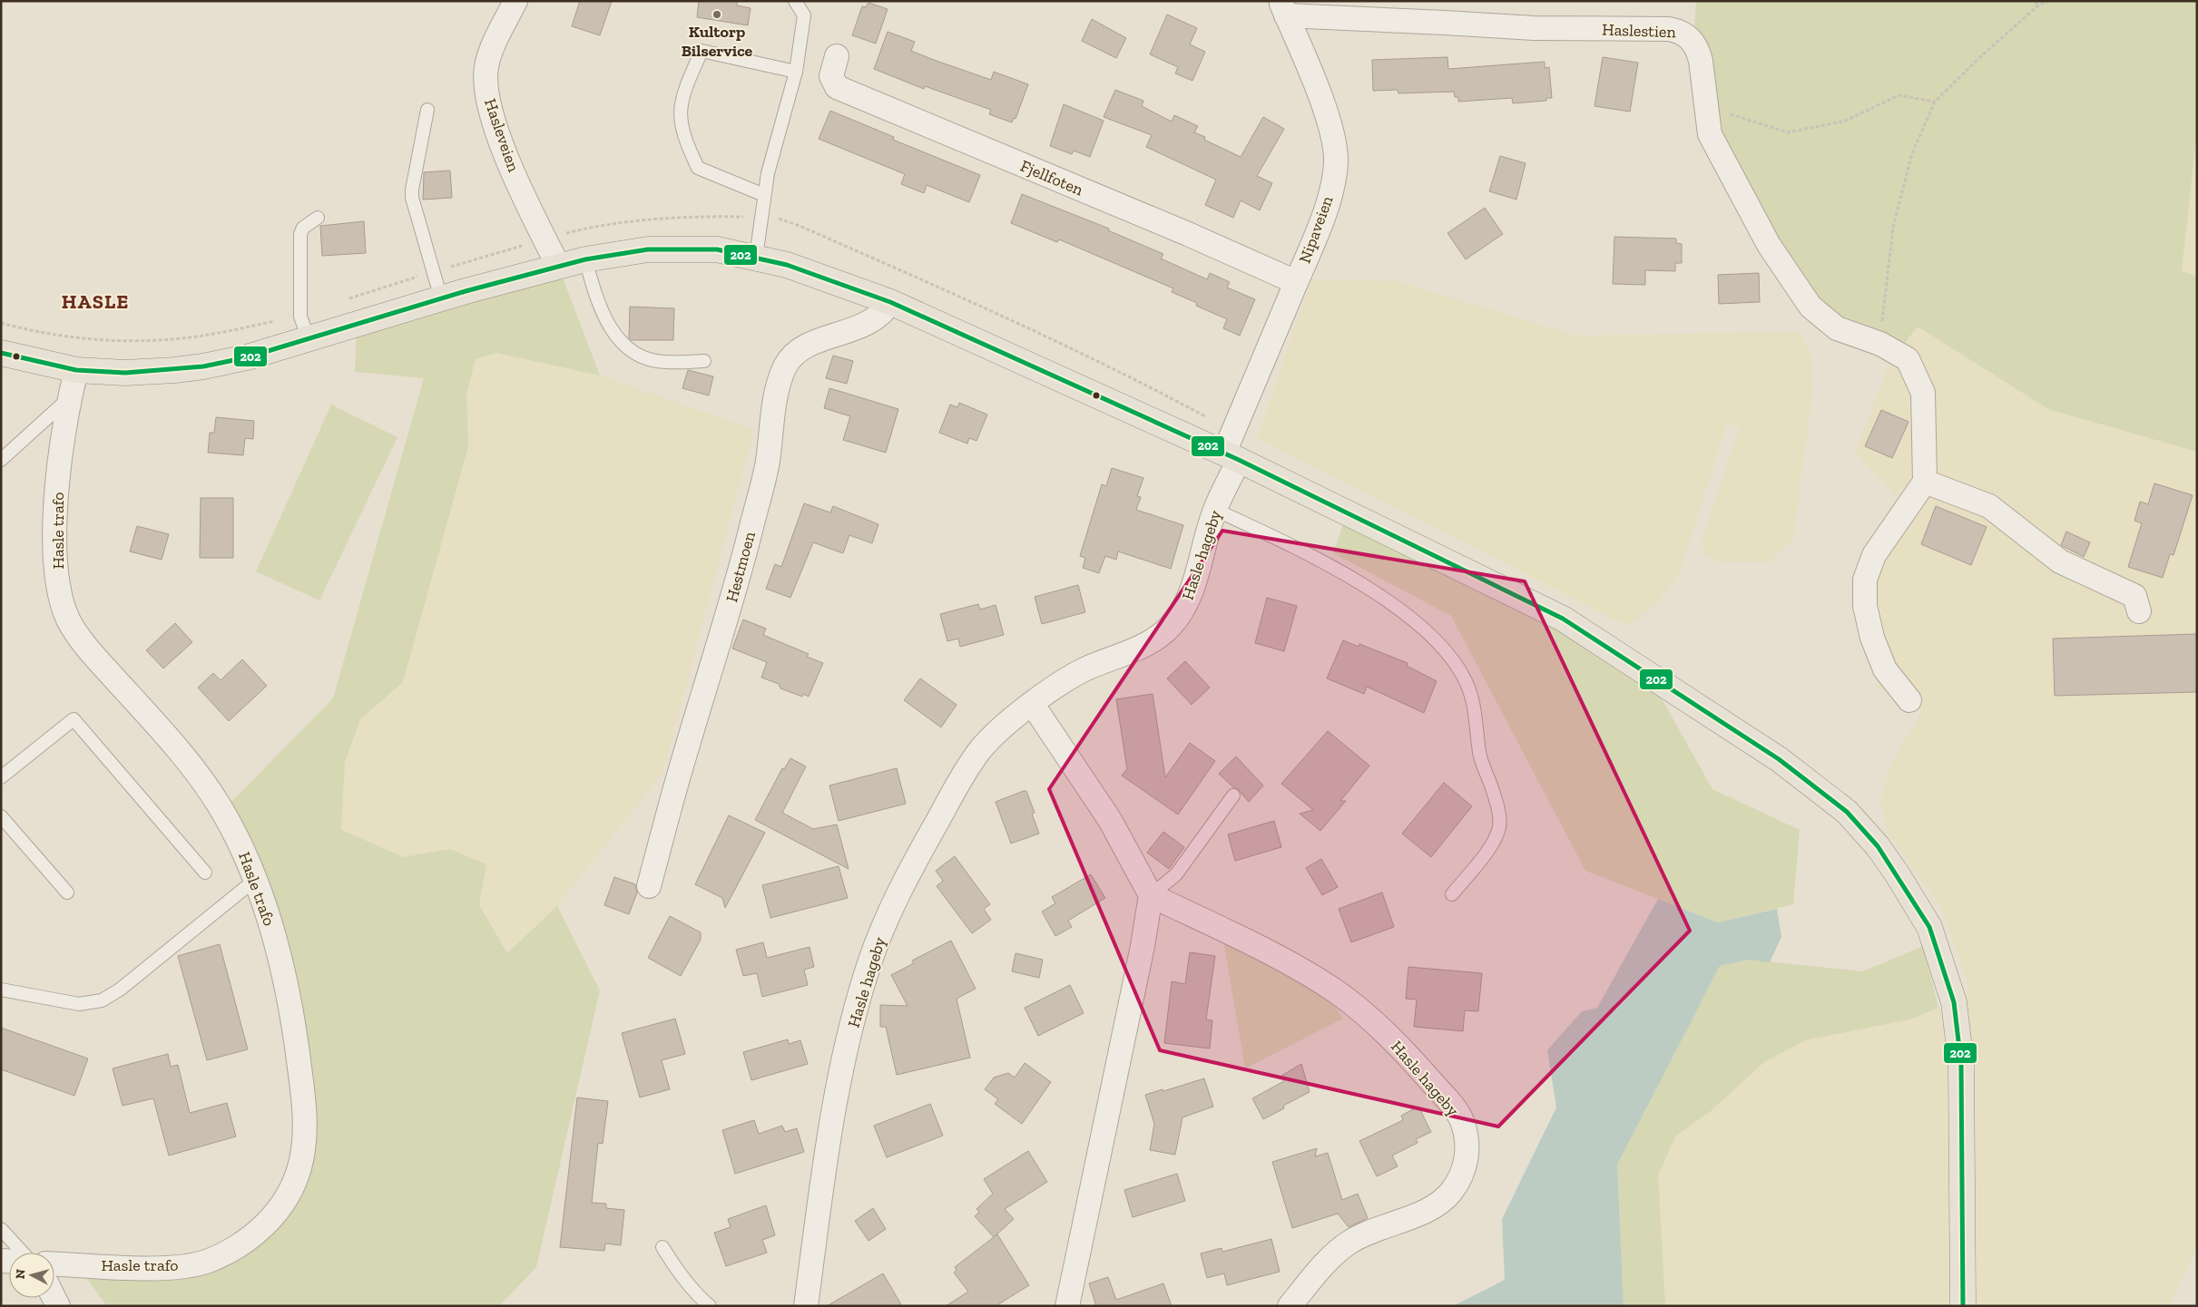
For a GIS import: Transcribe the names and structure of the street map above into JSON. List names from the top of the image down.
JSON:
{
  "streets": {
    "street": [
      "Haslestien",
      "Hasleveien",
      "Fjellfoten",
      "Nipaveien",
      "Hasle trafo",
      "Hasle hageby",
      "Hestmoen"
    ]
  },
  "crossings": [
    ["Haslestien", "Nipaveien"],
    ["Fjellfoten", "Nipaveien"],
    ["Nipaveien", "Hasle hageby"]
  ],
  "districts": ["HASLE"],
  "places": ["Kultorp Bilservice"],
  "lines": ["transit line 202"],
  "north": "left"
}
